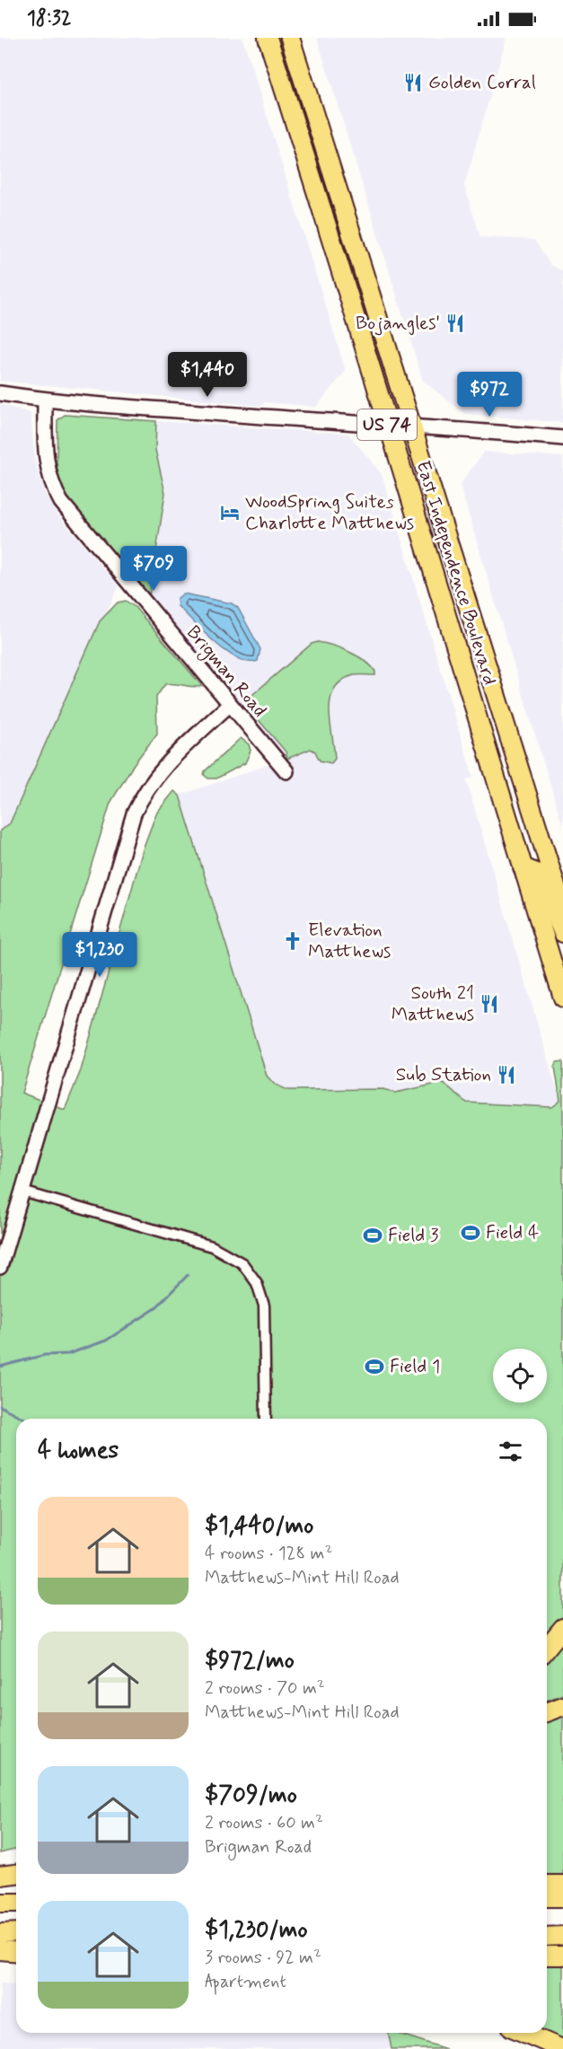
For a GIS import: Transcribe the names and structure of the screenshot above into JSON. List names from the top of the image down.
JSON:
{
  "streets": {
    "highway": ["US 74", "East Independence Boulevard"],
    "street": ["Brigman Road"]
  },
  "places": {
    "restaurant": [
      "Golden Corral",
      "Bojangles'",
      "South 21 Matthews",
      "Sub Station"
    ],
    "hotel": ["WoodSpring Suites Charlotte Matthews"],
    "church": ["Elevation Matthews"],
    "sports": ["Field 4", "Field 3", "Field 1"]
  },
  "page": {
    "status": "18:32",
    "price": [
      "$1,440",
      "$972",
      "$709",
      "$1,230"
    ],
    "heading": "4 homes",
    "list": [
      {
        "name": "$1,440/mo",
        "note": "4 rooms · 128 m² · Matthews-Mint Hill Road"
      },
      {
        "name": "$972/mo",
        "note": "2 rooms · 70 m² · Matthews-Mint Hill Road"
      },
      {
        "name": "$709/mo",
        "note": "2 rooms · 60 m² · Brigman Road"
      },
      {
        "name": "$1,230/mo",
        "note": "3 rooms · 92 m² · Apartment"
      }
    ]
  }
}
